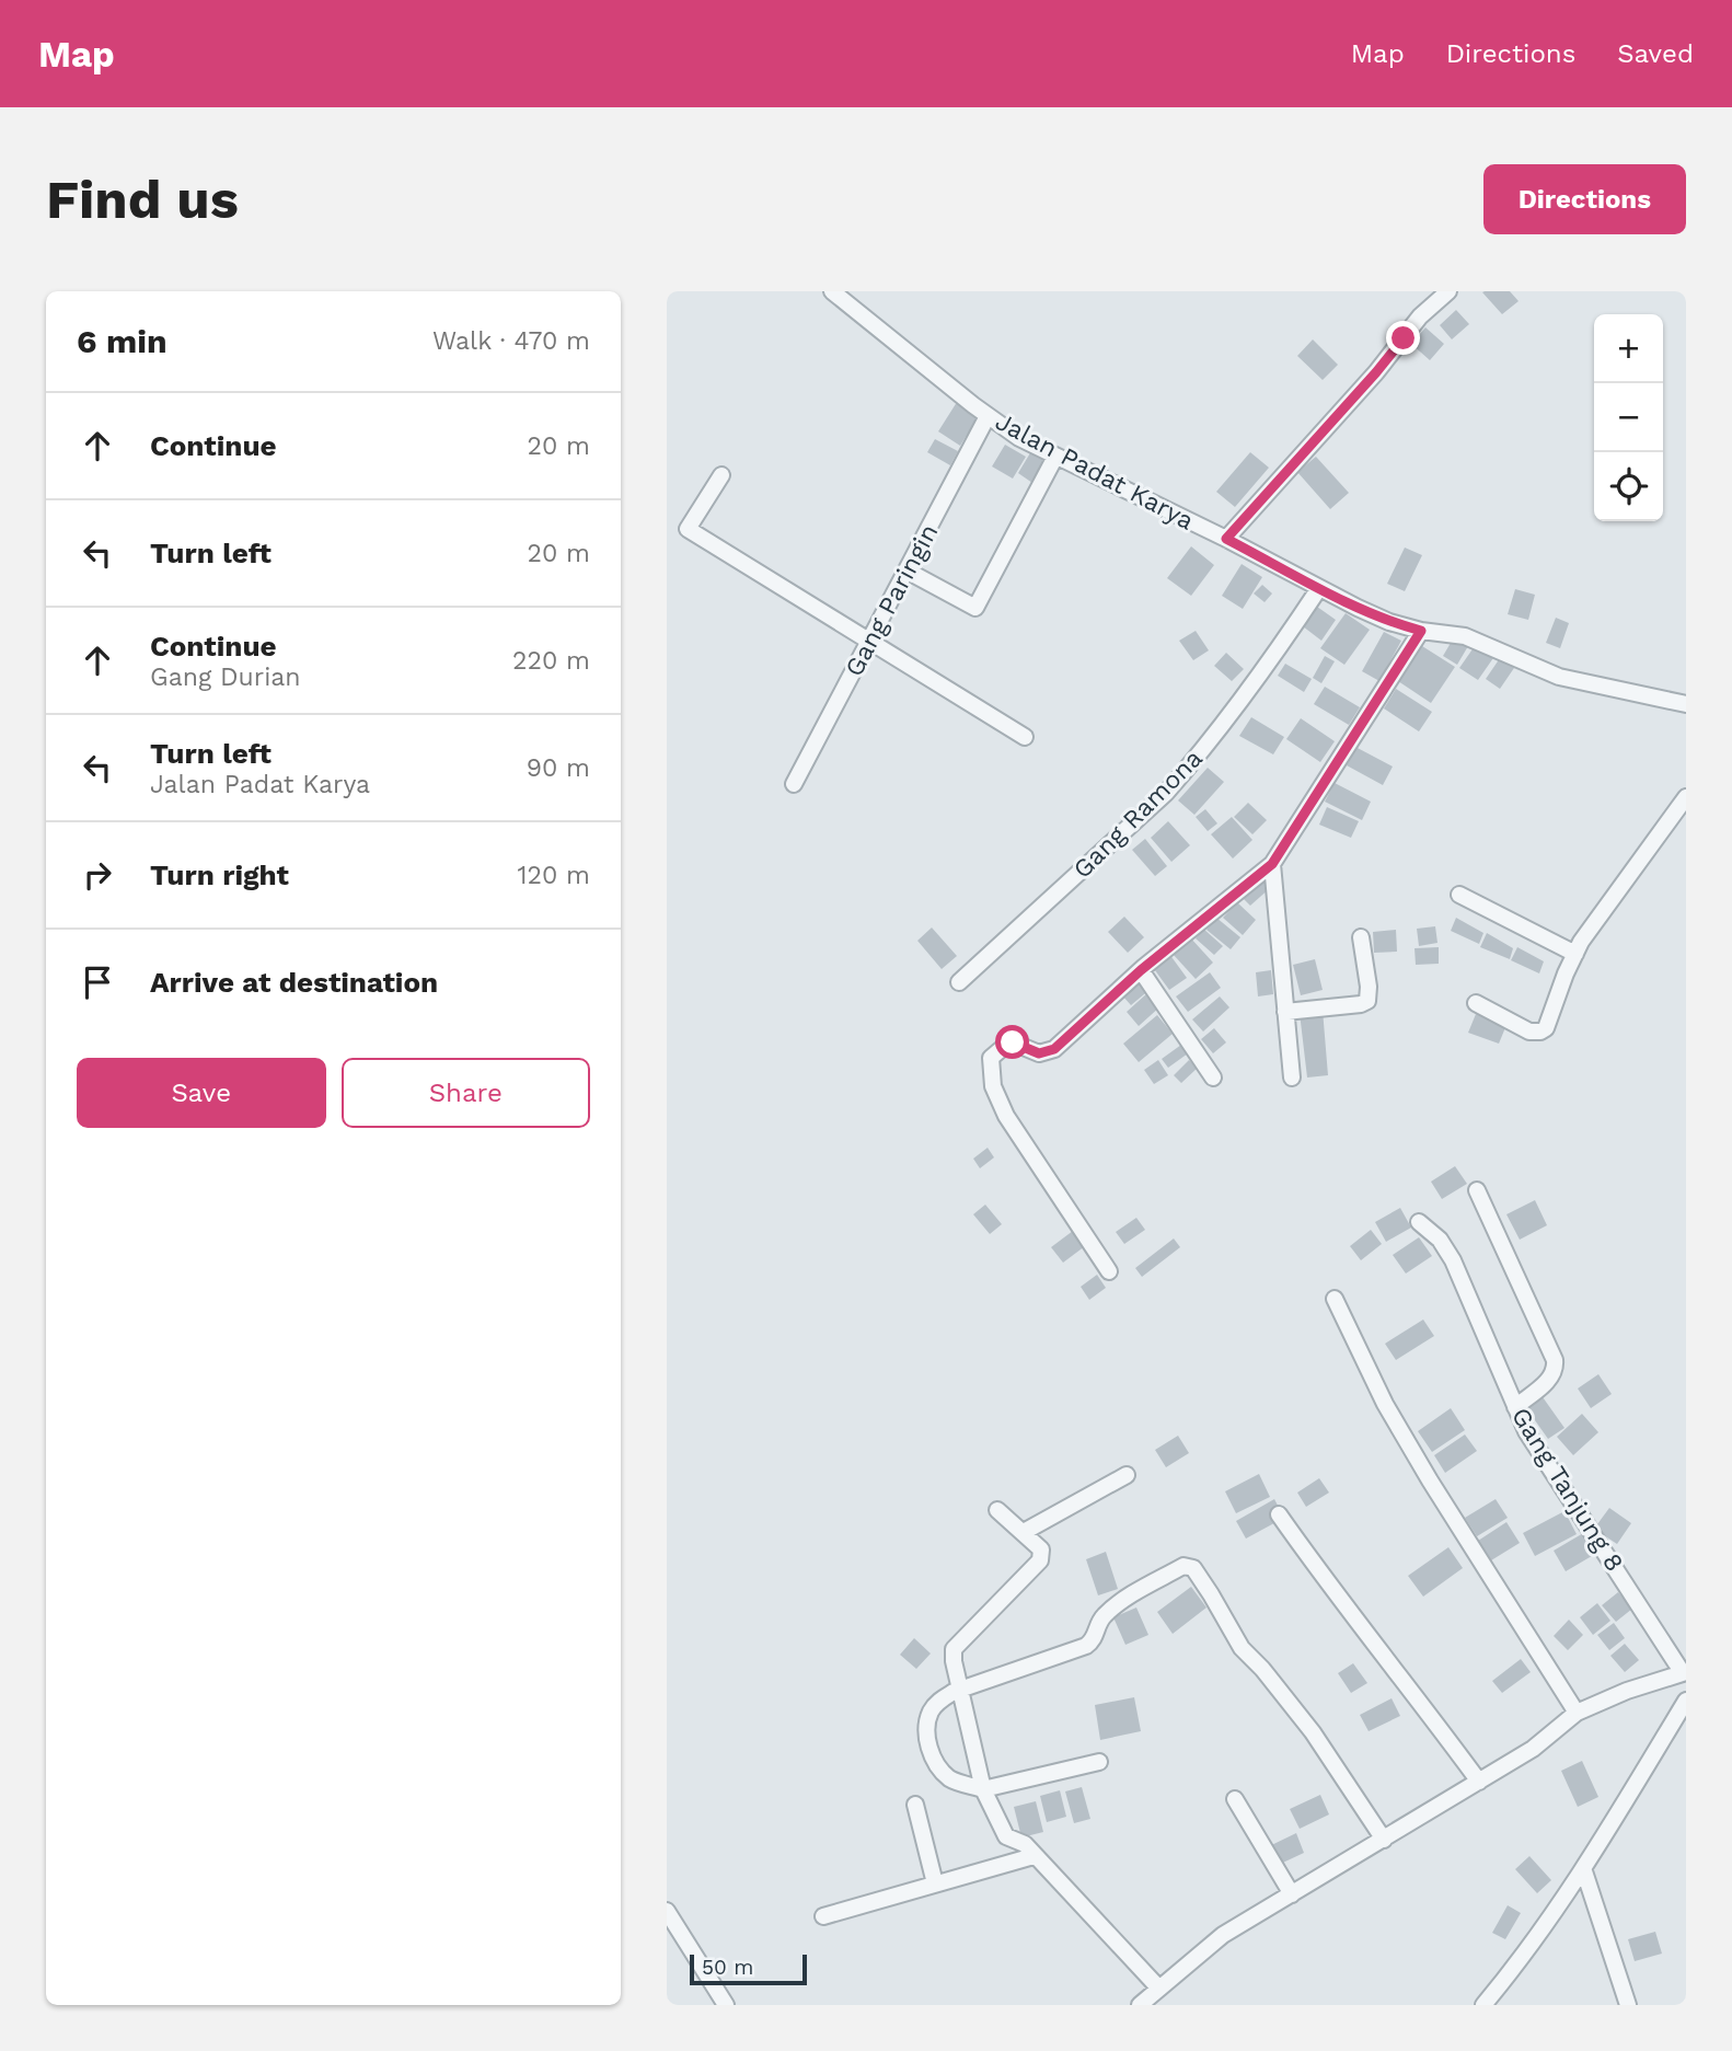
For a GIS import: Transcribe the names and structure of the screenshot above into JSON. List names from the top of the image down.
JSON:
{
  "streets": {
    "street": [
      "Jalan Padat Karya",
      "Gang Paringin",
      "Gang Ramona",
      "Gang Tanjung 8"
    ]
  },
  "crossings": [
    ["Jalan Padat Karya", "Gang Paringin"],
    ["Jalan Padat Karya", "Gang Ramona"]
  ],
  "scale_bar": "50 m",
  "page": {
    "header": "Map",
    "nav": ["Map", "Directions", "Saved"],
    "buttons": [
      "Directions",
      ["Save", "Share"]
    ],
    "title": "Find us",
    "heading": ["6 min", "Walk · 470 m"],
    "map_buttons": ["+", "−"],
    "list": [
      ["Continue", "20 m"],
      ["Turn left", "20 m"],
      ["Continue", "Gang Durian", "220 m"],
      ["Turn left", "Jalan Padat Karya", "90 m"],
      ["Turn right", "120 m"],
      "Arrive at destination"
    ],
    "scale": "50 m"
  }
}
